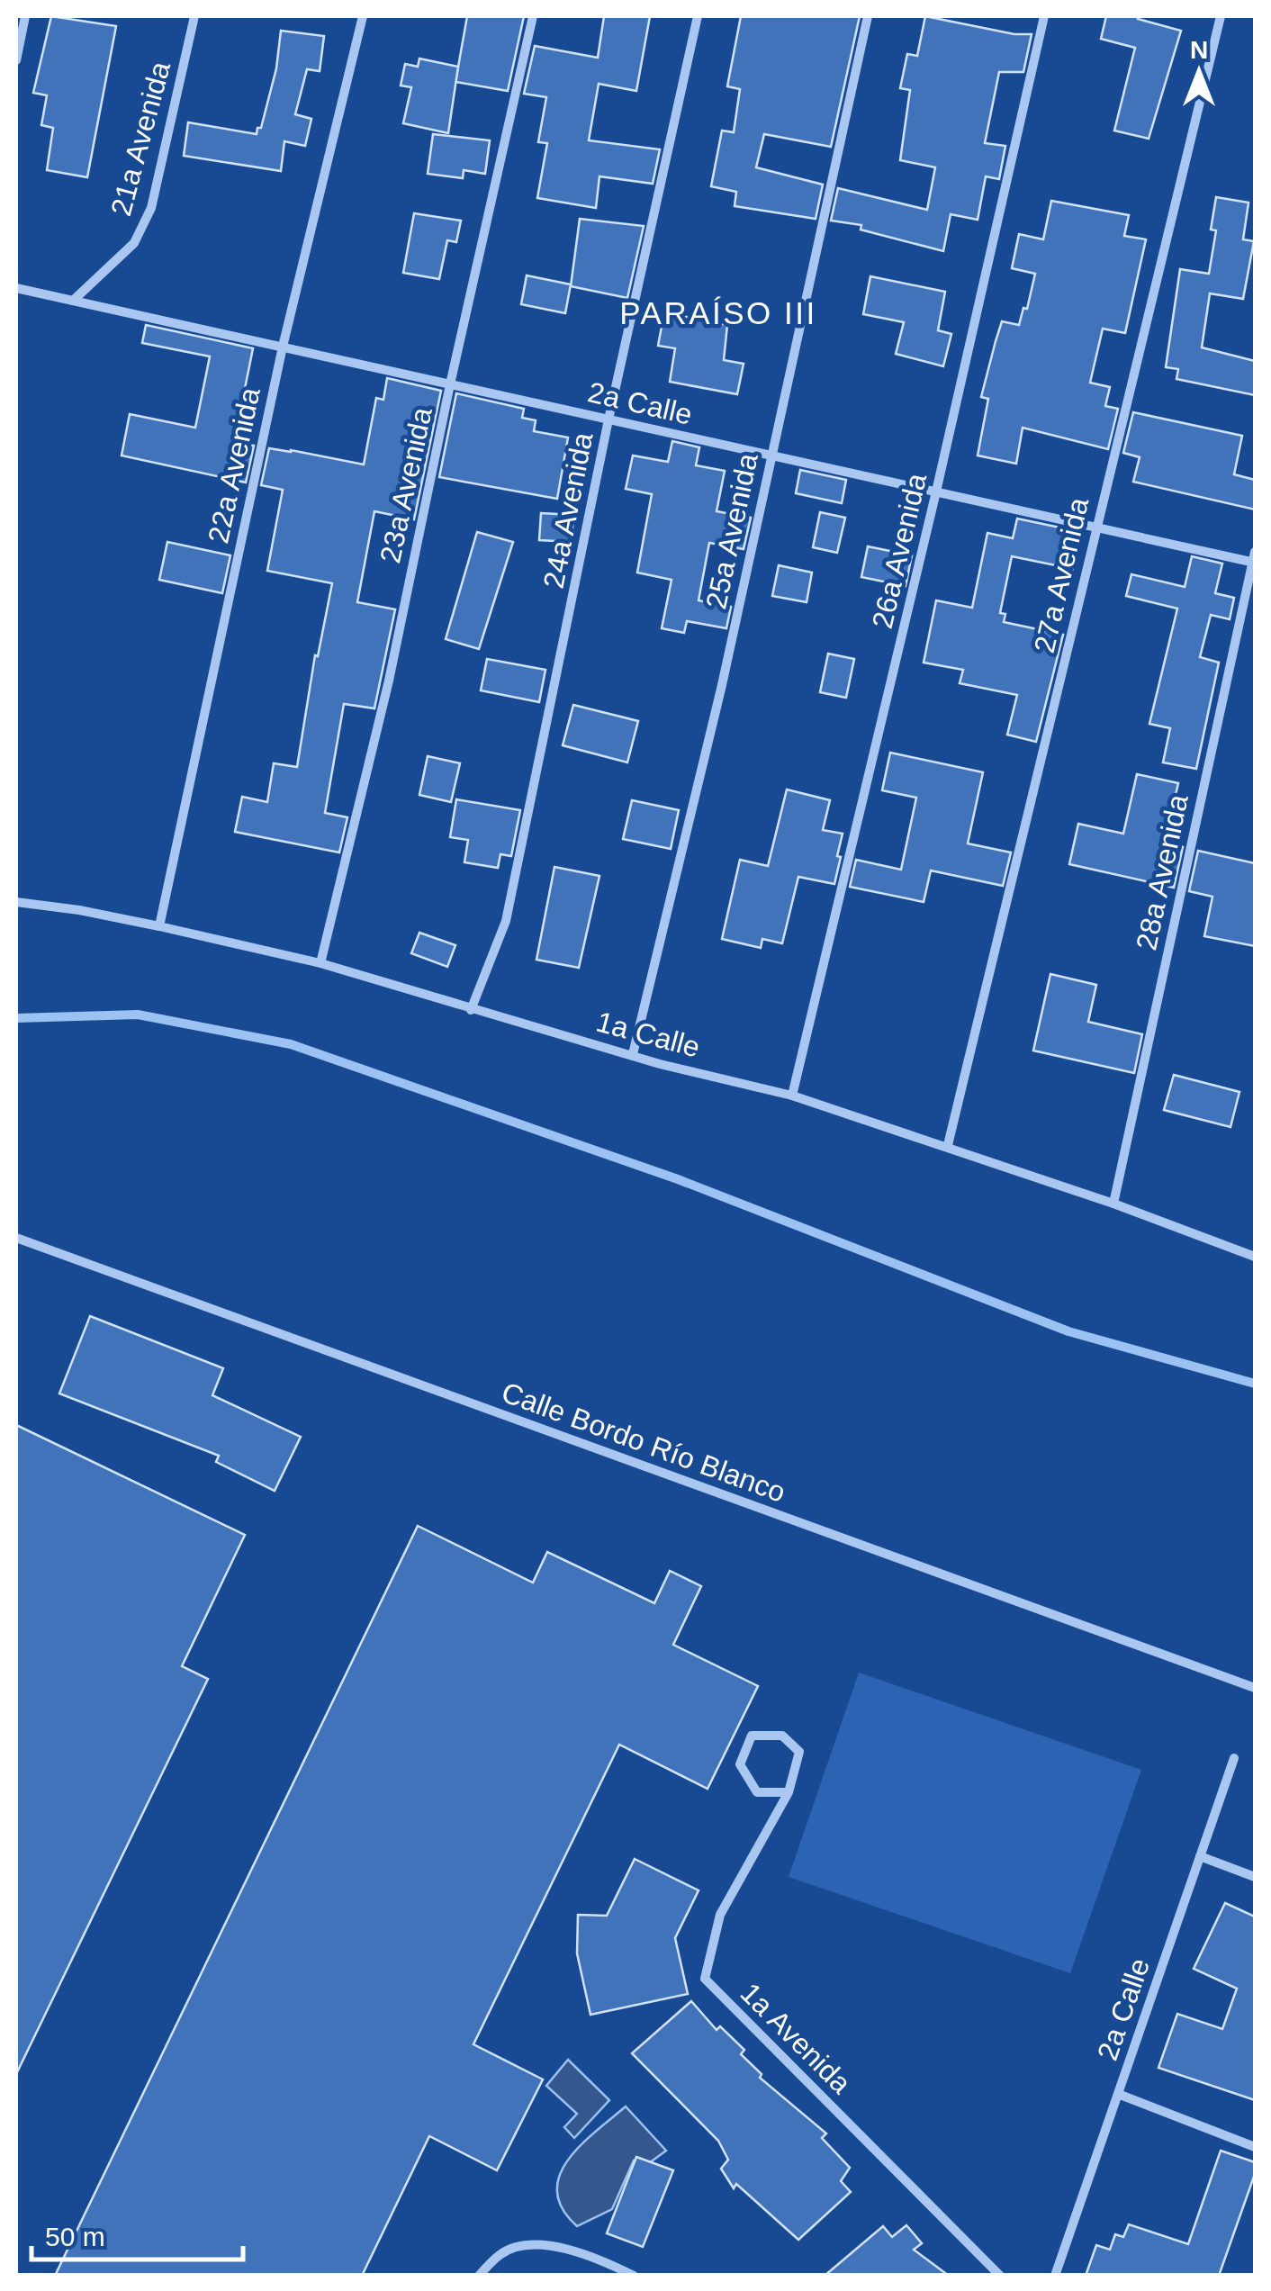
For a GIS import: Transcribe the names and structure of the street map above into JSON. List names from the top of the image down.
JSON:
{
  "streets": {
    "street": [
      "21a Avenida",
      "2a Calle",
      "22a Avenida",
      "23a Avenida",
      "24a Avenida",
      "25a Avenida",
      "26a Avenida",
      "27a Avenida",
      "28a Avenida",
      "1a Calle",
      "Calle Bordo Río Blanco",
      "1a Avenida"
    ]
  },
  "crossings": [
    ["21a Avenida", "2a Calle"],
    ["2a Calle", "22a Avenida"],
    ["2a Calle", "23a Avenida"],
    ["2a Calle", "24a Avenida"],
    ["2a Calle", "25a Avenida"],
    ["2a Calle", "26a Avenida"],
    ["2a Calle", "27a Avenida"],
    ["2a Calle", "28a Avenida"],
    ["22a Avenida", "1a Calle"],
    ["23a Avenida", "1a Calle"],
    ["24a Avenida", "1a Calle"],
    ["25a Avenida", "1a Calle"],
    ["26a Avenida", "1a Calle"],
    ["27a Avenida", "1a Calle"],
    ["28a Avenida", "1a Calle"]
  ],
  "districts": ["PARAÍSO III"],
  "scale_bar": "50 m",
  "north": "top"
}
